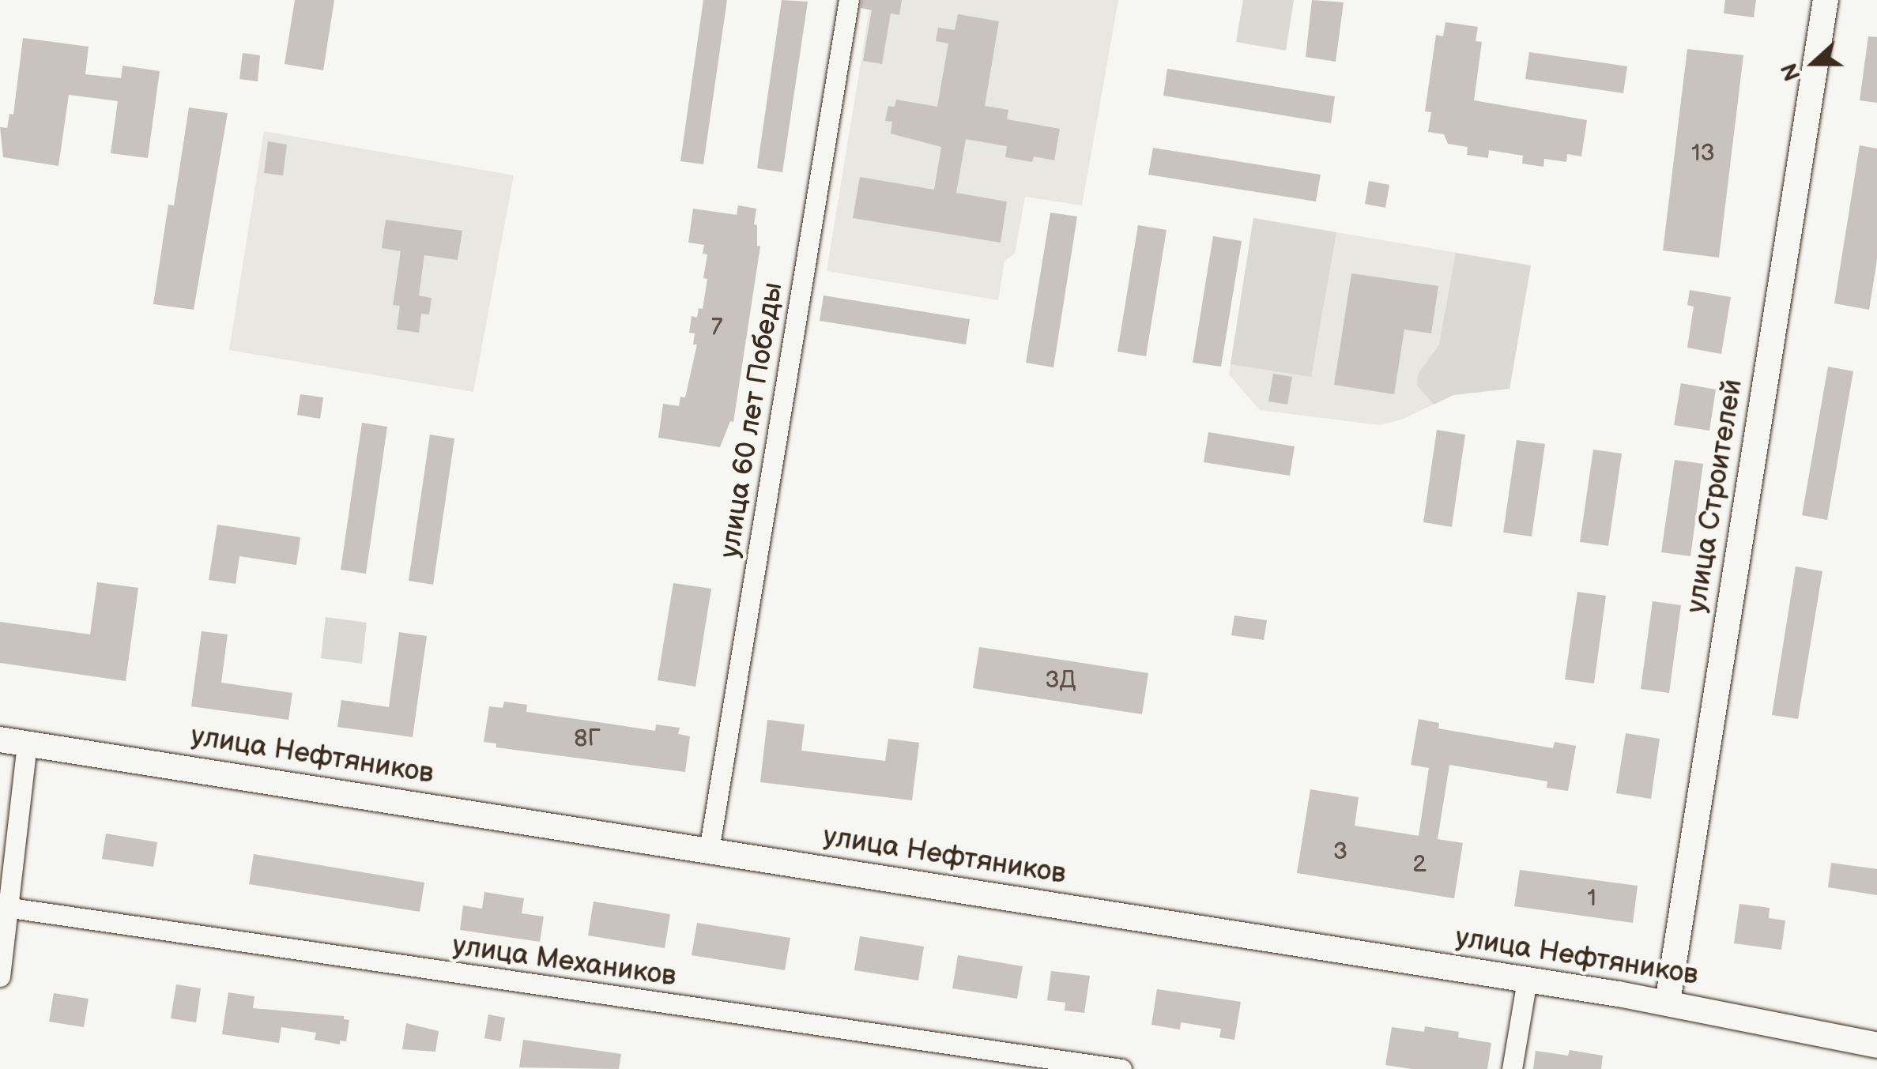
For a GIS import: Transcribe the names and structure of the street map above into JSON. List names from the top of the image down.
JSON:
{
  "streets": {
    "main road": ["улица Строителей", "улица Нефтяников"],
    "street": ["улица 60 лет Победы", "улица Механиков"]
  },
  "crossings": [
    ["улица 60 лет Победы", "улица Нефтяников"],
    ["улица Строителей", "улица Нефтяников"]
  ],
  "house_numbers": [
    "13",
    "7",
    "3Д",
    "8Г",
    "3",
    "2",
    "1"
  ],
  "north": "left"
}
